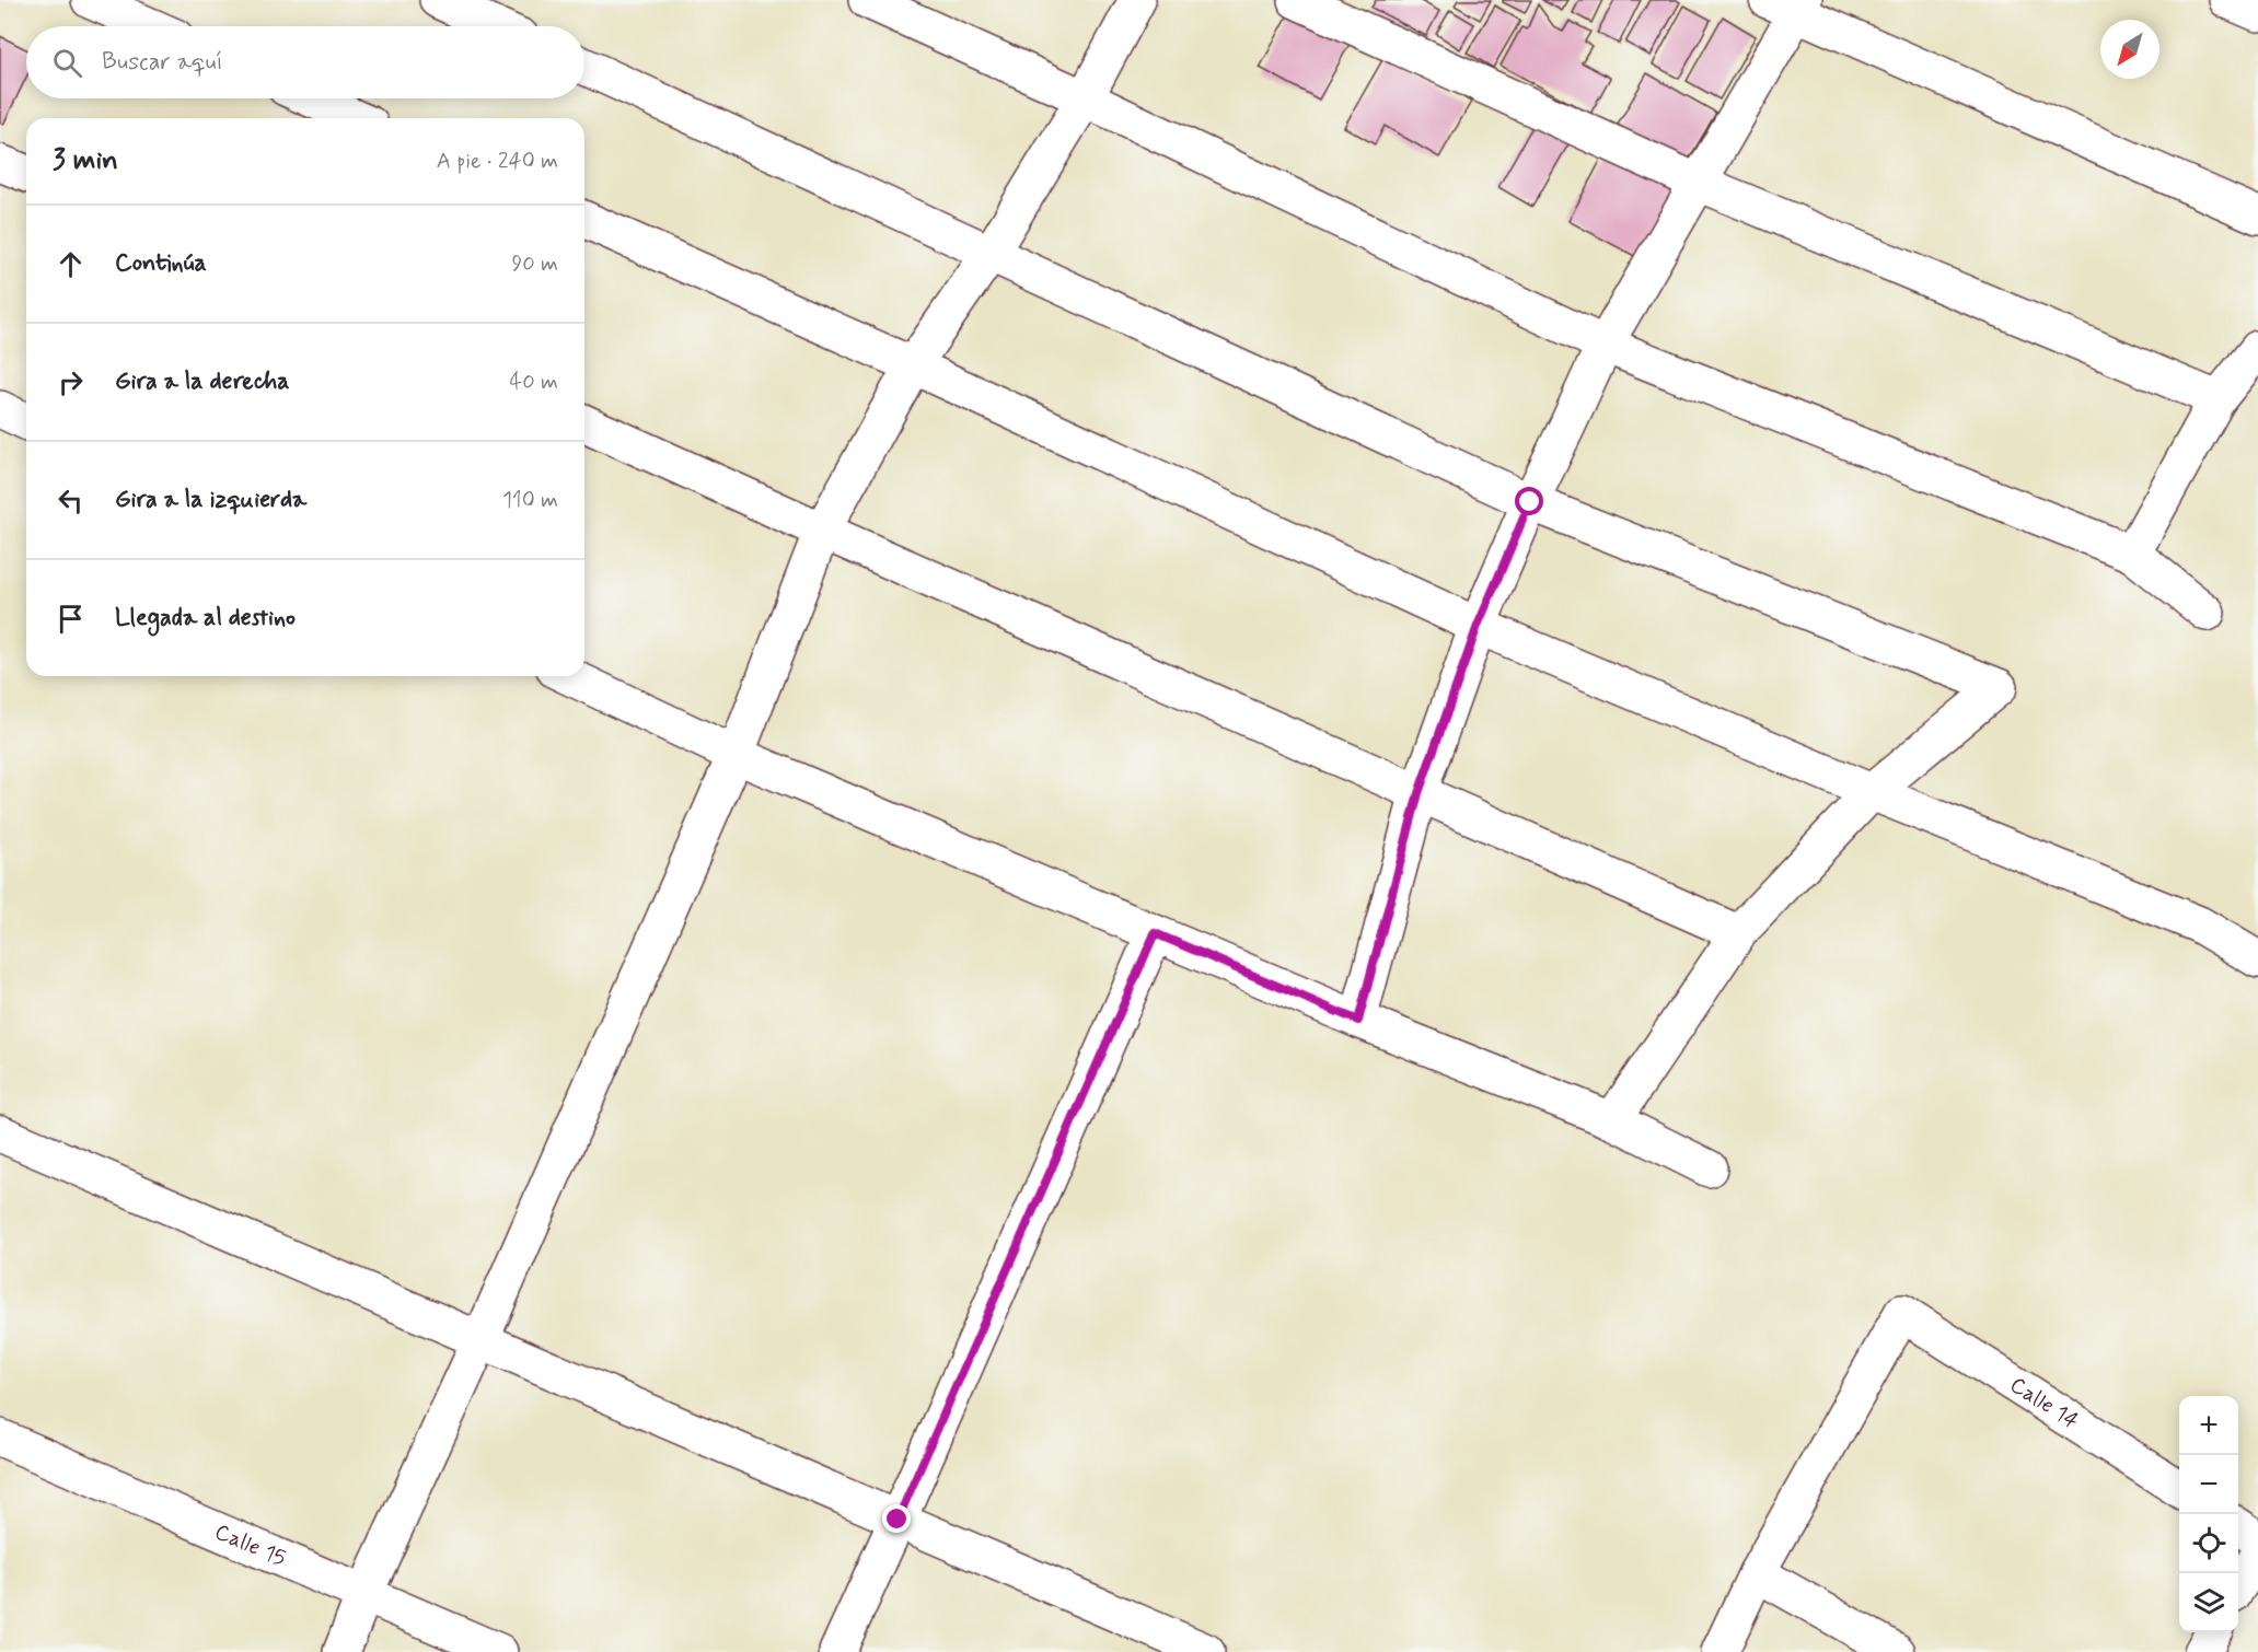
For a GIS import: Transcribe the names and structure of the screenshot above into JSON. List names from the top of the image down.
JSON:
{
  "streets": {
    "street": ["Calle 14", "Calle 15"]
  },
  "north": "bottom left",
  "page": {
    "search": "Buscar aquí",
    "heading": ["3 min", "A pie · 240 m"],
    "list": [
      ["Continúa", "90 m"],
      ["Gira a la derecha", "40 m"],
      ["Gira a la izquierda", "110 m"],
      "Llegada al destino"
    ],
    "map_buttons": ["+", "−"]
  }
}
